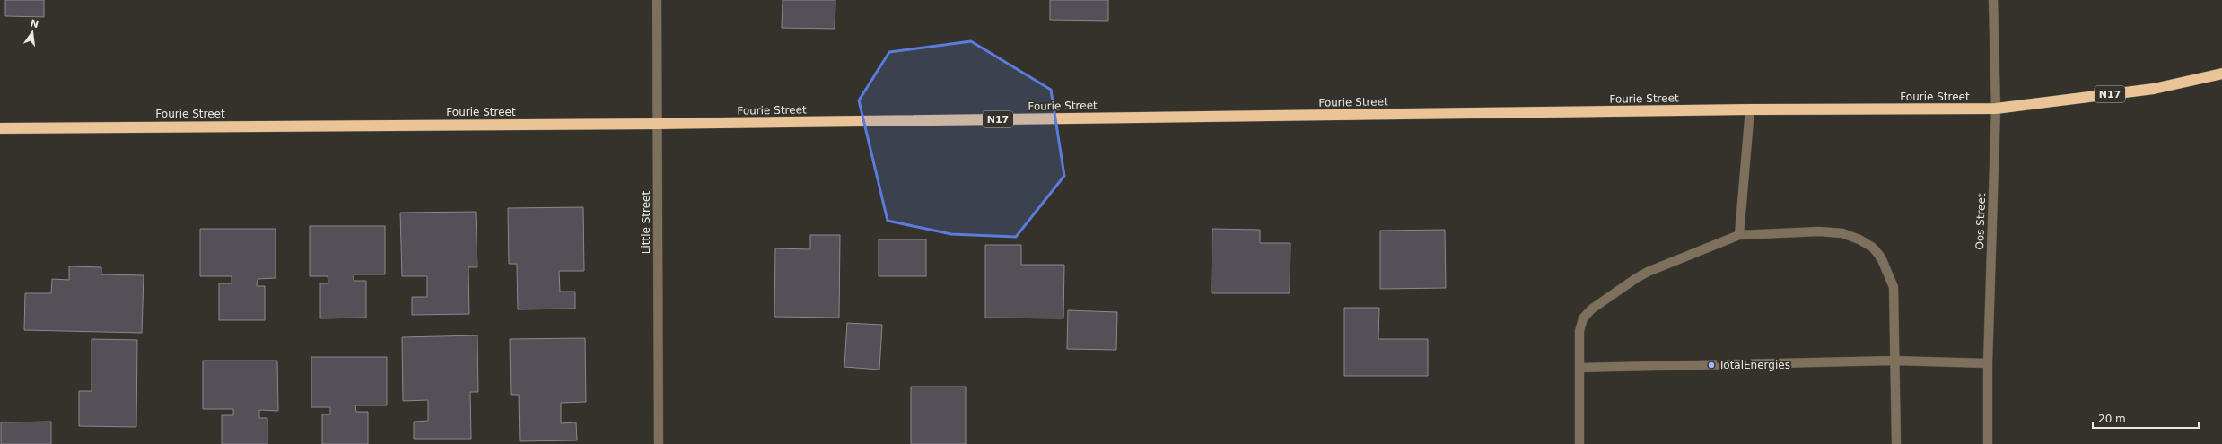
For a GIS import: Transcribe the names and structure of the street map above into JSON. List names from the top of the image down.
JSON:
{
  "streets": {
    "highway": ["N17", "Fourie Street"],
    "street": ["Oos Street", "Little Street"]
  },
  "crossings": [
    ["N17", "Fourie Street"],
    ["N17", "Oos Street"],
    ["Fourie Street", "Oos Street"],
    ["Fourie Street", "Little Street"]
  ],
  "places": ["TotalEnergies"],
  "scale_bar": "20 m",
  "north": "top"
}
